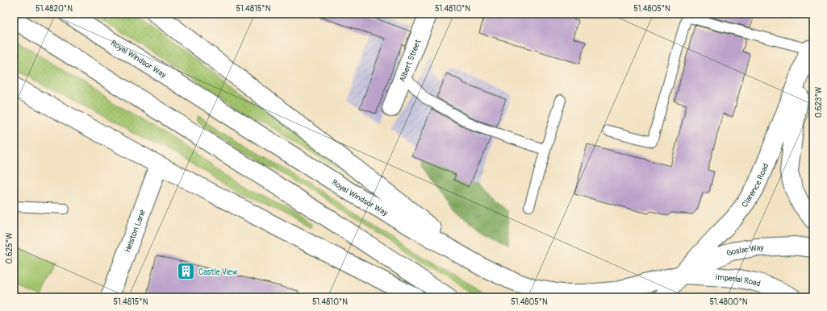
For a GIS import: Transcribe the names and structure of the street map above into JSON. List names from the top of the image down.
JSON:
{
  "streets": {
    "main road": [
      "Royal Windsor Way",
      "Albert Street",
      "Clarence Road",
      "Helston Lane",
      "Goslar Way",
      "Imperial Road"
    ]
  },
  "crossings": [
    ["Royal Windsor Way", "Clarence Road"],
    ["Royal Windsor Way", "Goslar Way"],
    ["Royal Windsor Way", "Imperial Road"],
    ["Clarence Road", "Goslar Way"],
    ["Clarence Road", "Imperial Road"],
    ["Goslar Way", "Imperial Road"]
  ],
  "places": {
    "building": ["Castle View"]
  },
  "coordinates": [
    "51.4820°N",
    "51.4815°N",
    "51.4810°N",
    "51.4805°N",
    "0.623°W",
    "0.625°W",
    "51.4800°N"
  ]
}
